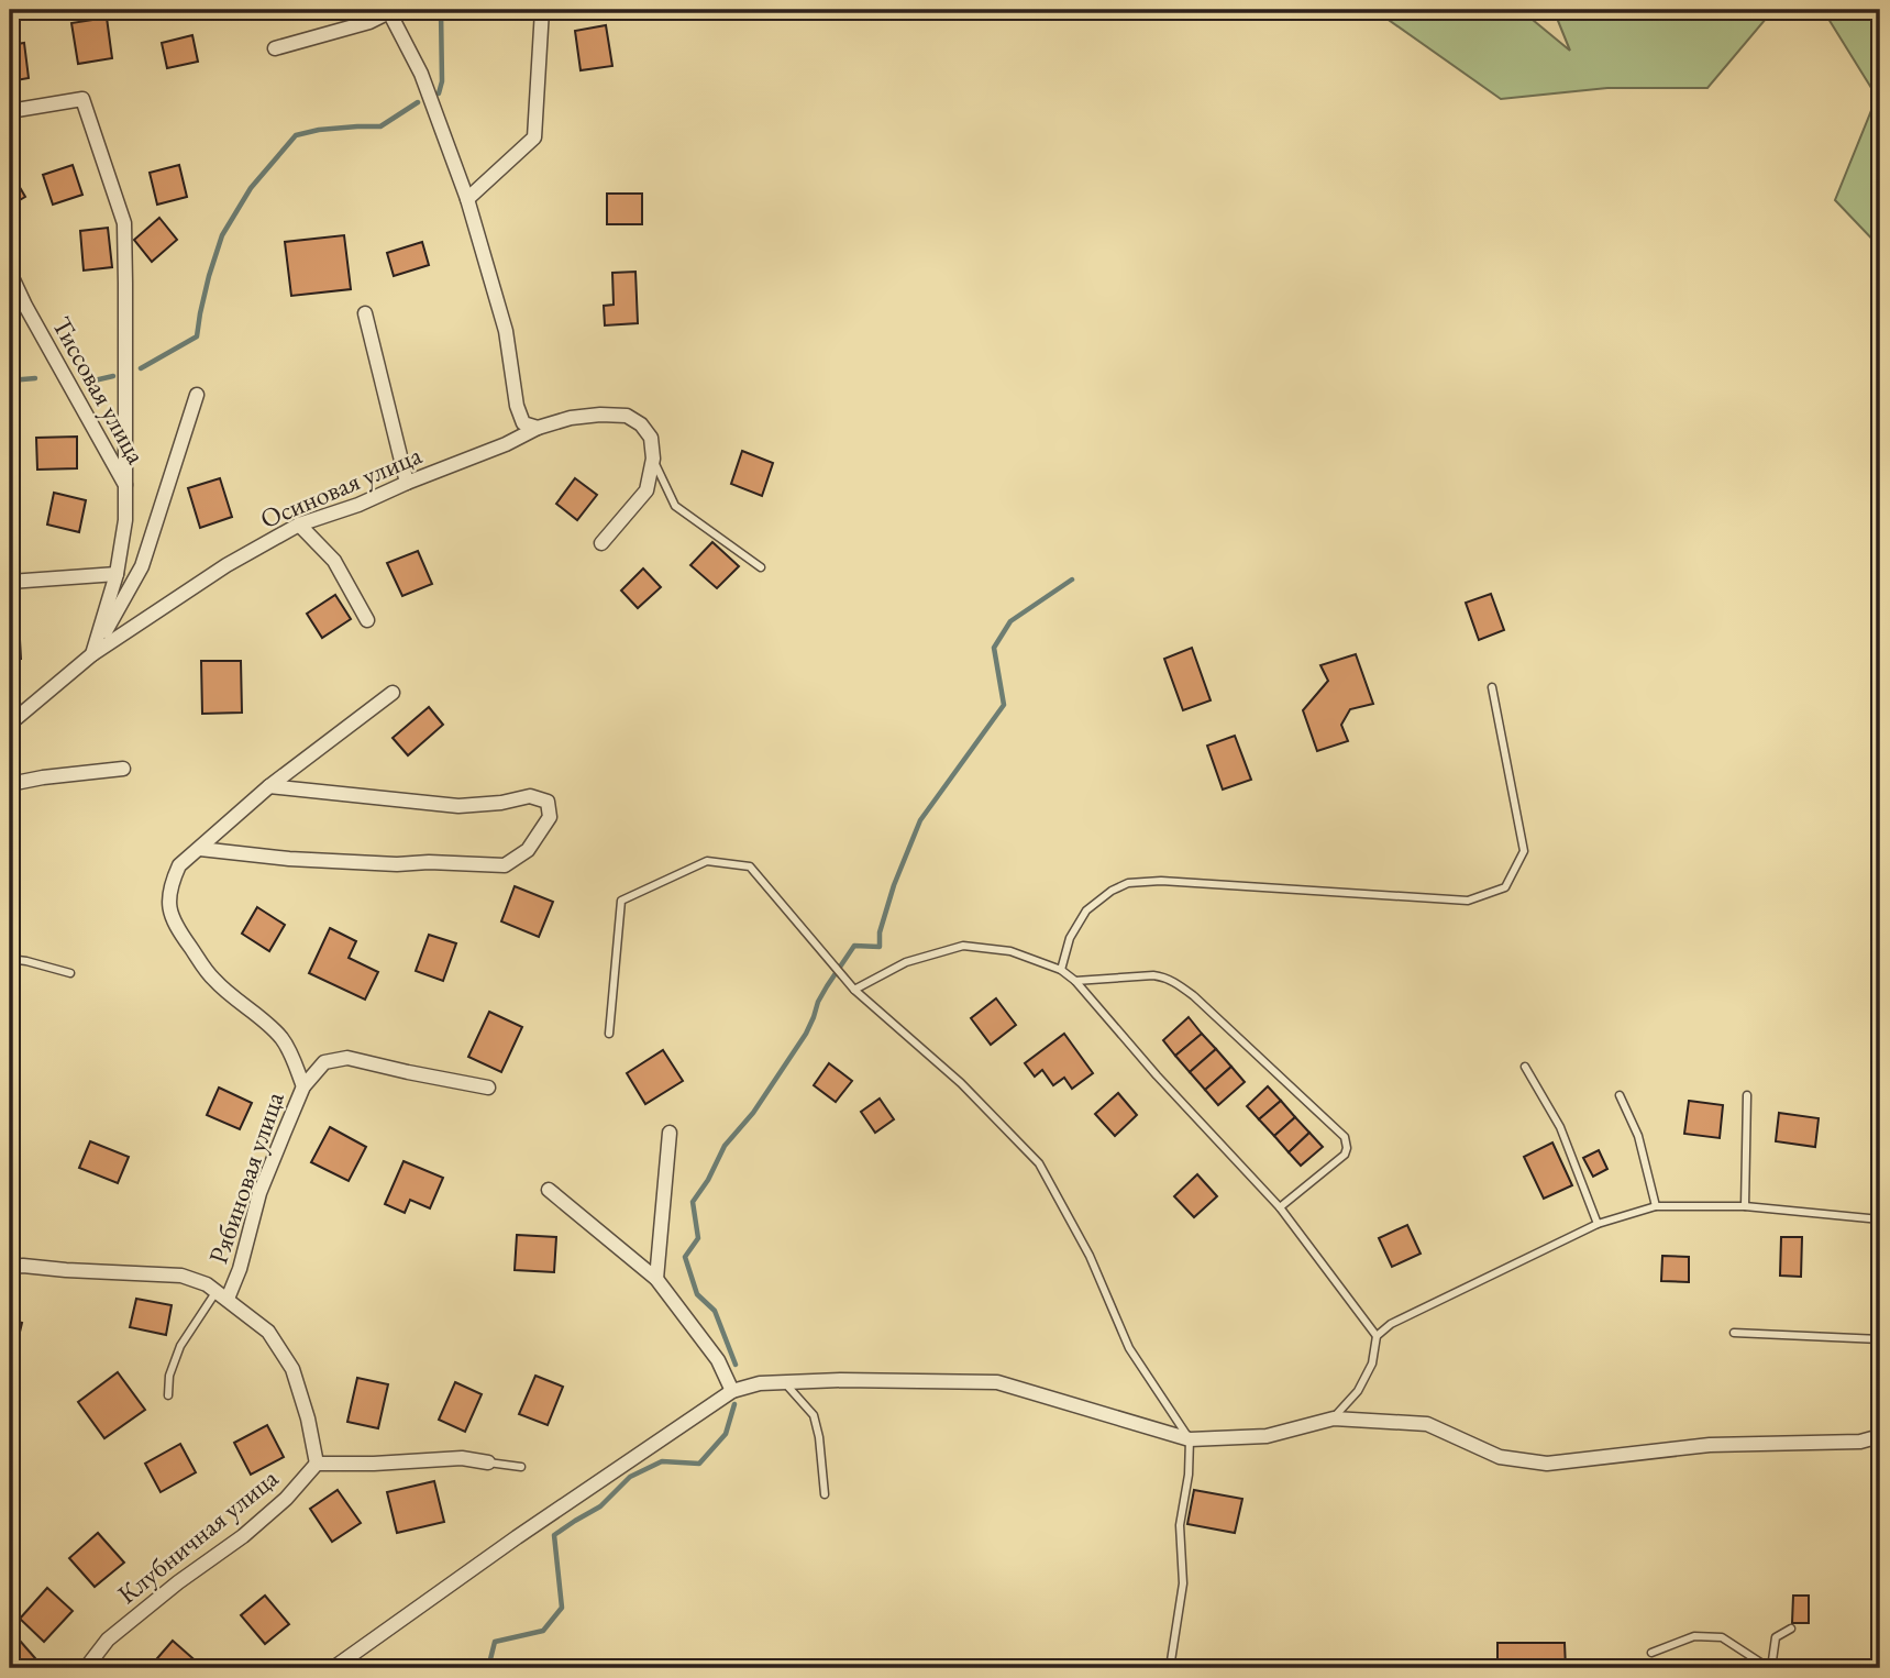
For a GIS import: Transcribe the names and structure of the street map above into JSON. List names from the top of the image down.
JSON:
{
  "streets": {
    "street": [
      "Тиссовая улица",
      "Осиновая улица",
      "Рябиновая улица",
      "Клубничная улица"
    ]
  },
  "crossings": [
    ["Тиссовая улица", "Осиновая улица"]
  ]
}
